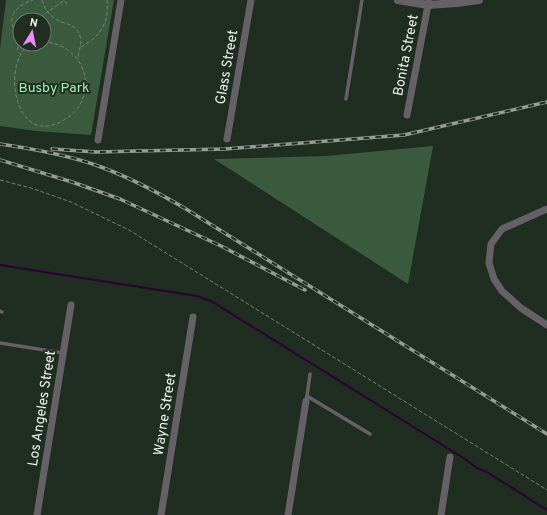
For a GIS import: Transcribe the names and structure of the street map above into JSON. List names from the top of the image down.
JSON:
{
  "streets": {
    "street": [
      "Bonita Street",
      "Glass Street",
      "Los Angeles Street",
      "Wayne Street"
    ]
  },
  "parks": ["Busby Park"],
  "north": "top"
}
